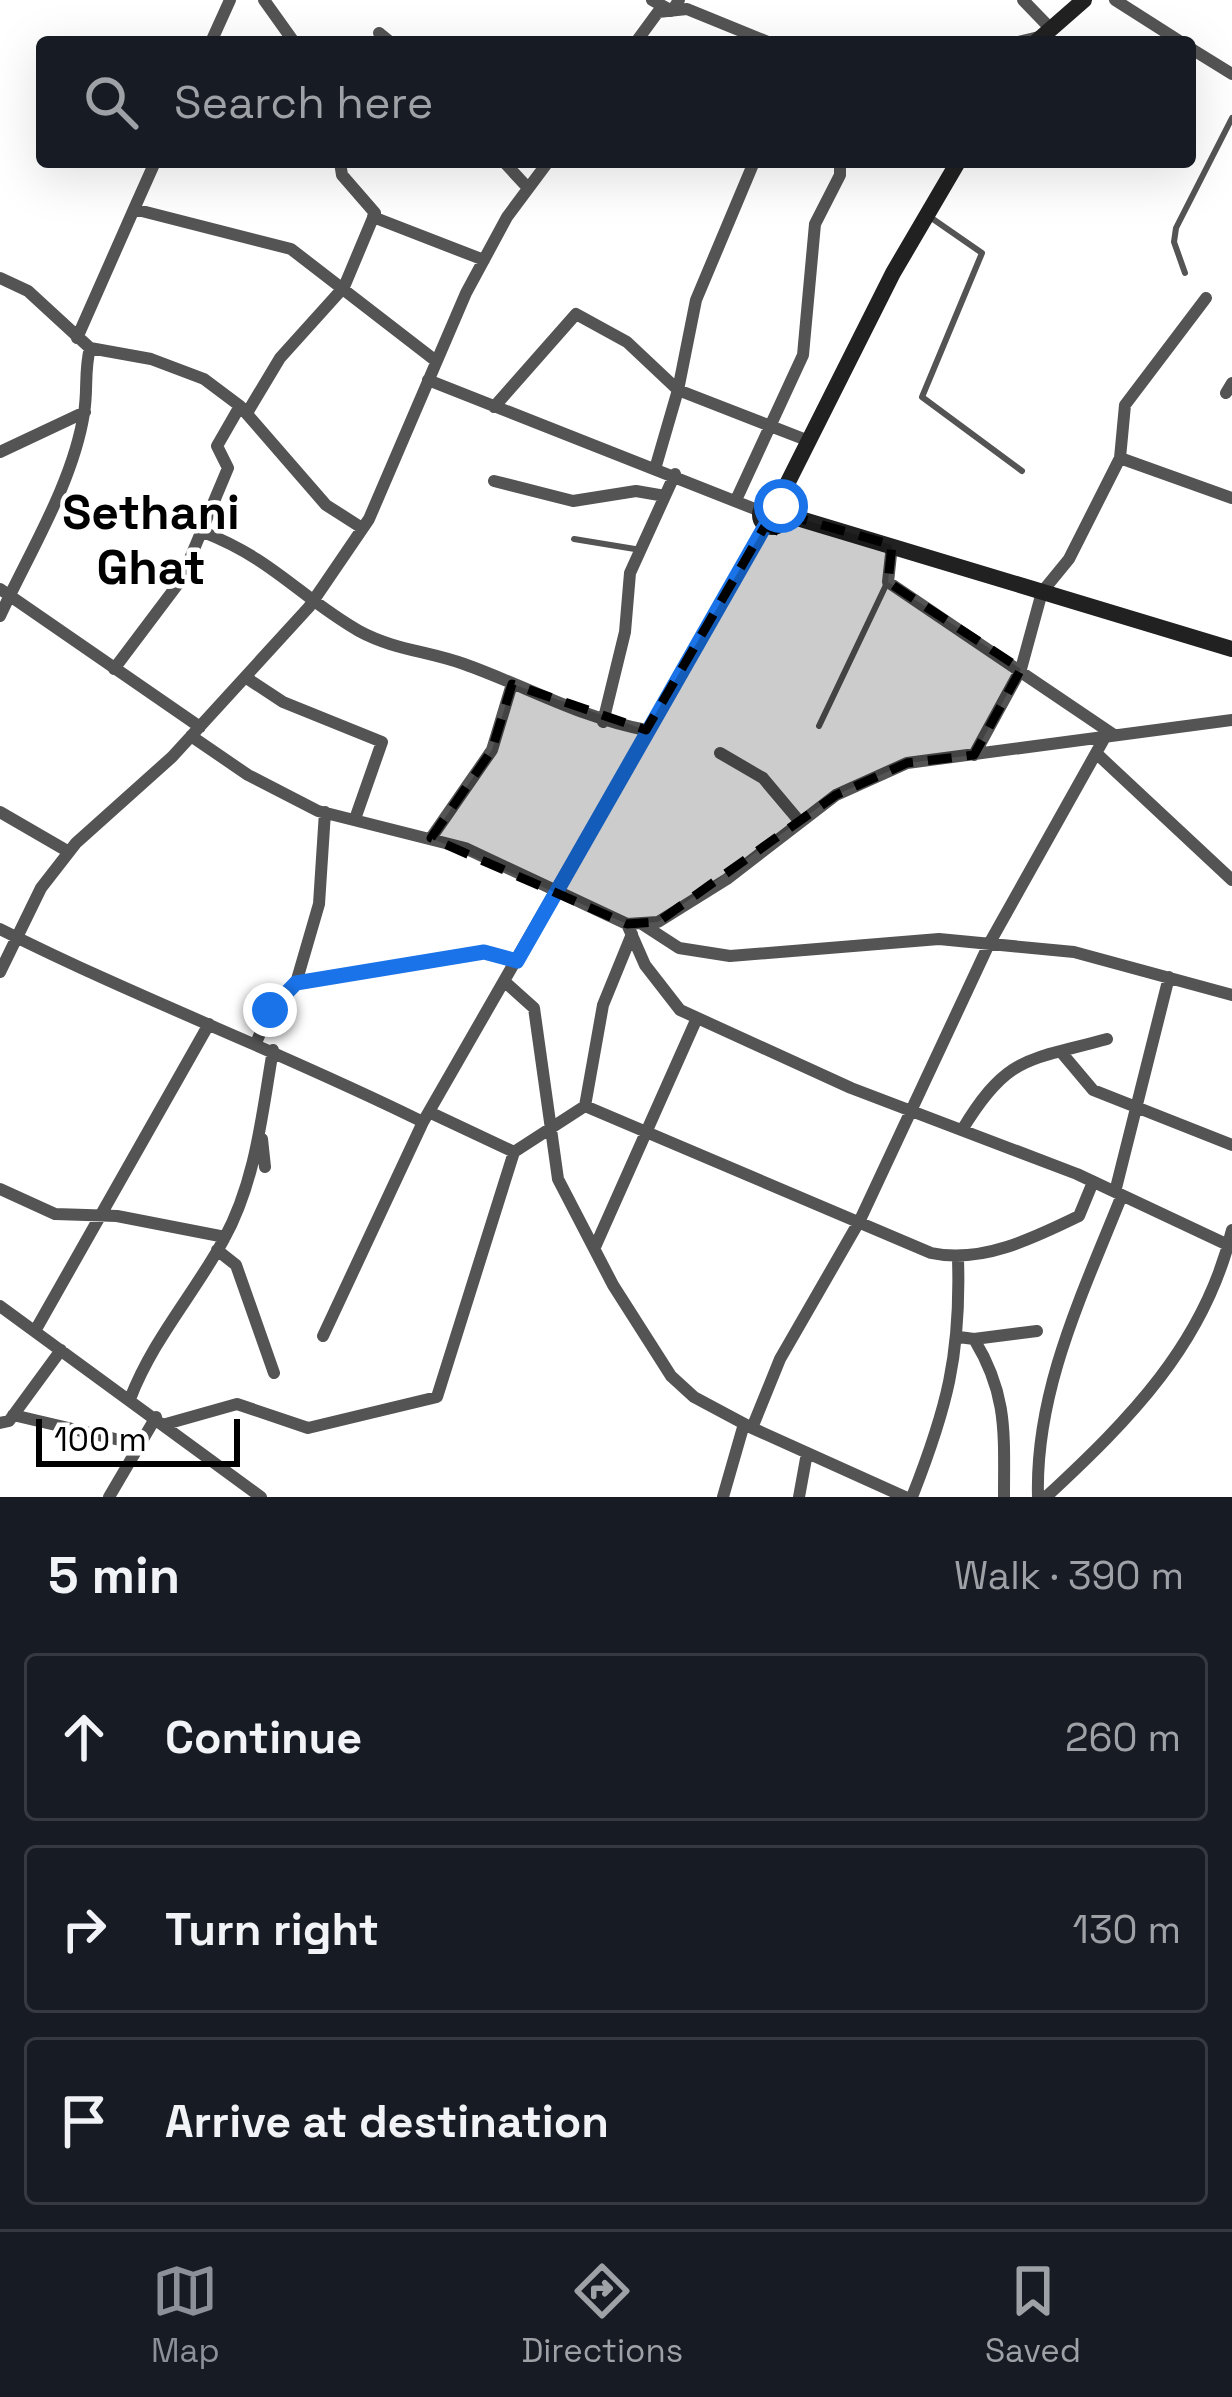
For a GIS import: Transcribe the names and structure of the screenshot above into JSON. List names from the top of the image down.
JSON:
{
  "districts": ["Sethani Ghat"],
  "scale_bar": "100 m",
  "page": {
    "search": "Search here",
    "scale": "100 m",
    "heading": ["5 min", "Walk · 390 m"],
    "list": [
      ["Continue", "260 m"],
      ["Turn right", "130 m"],
      "Arrive at destination"
    ],
    "nav": ["Map", "Directions", "Saved"]
  }
}
